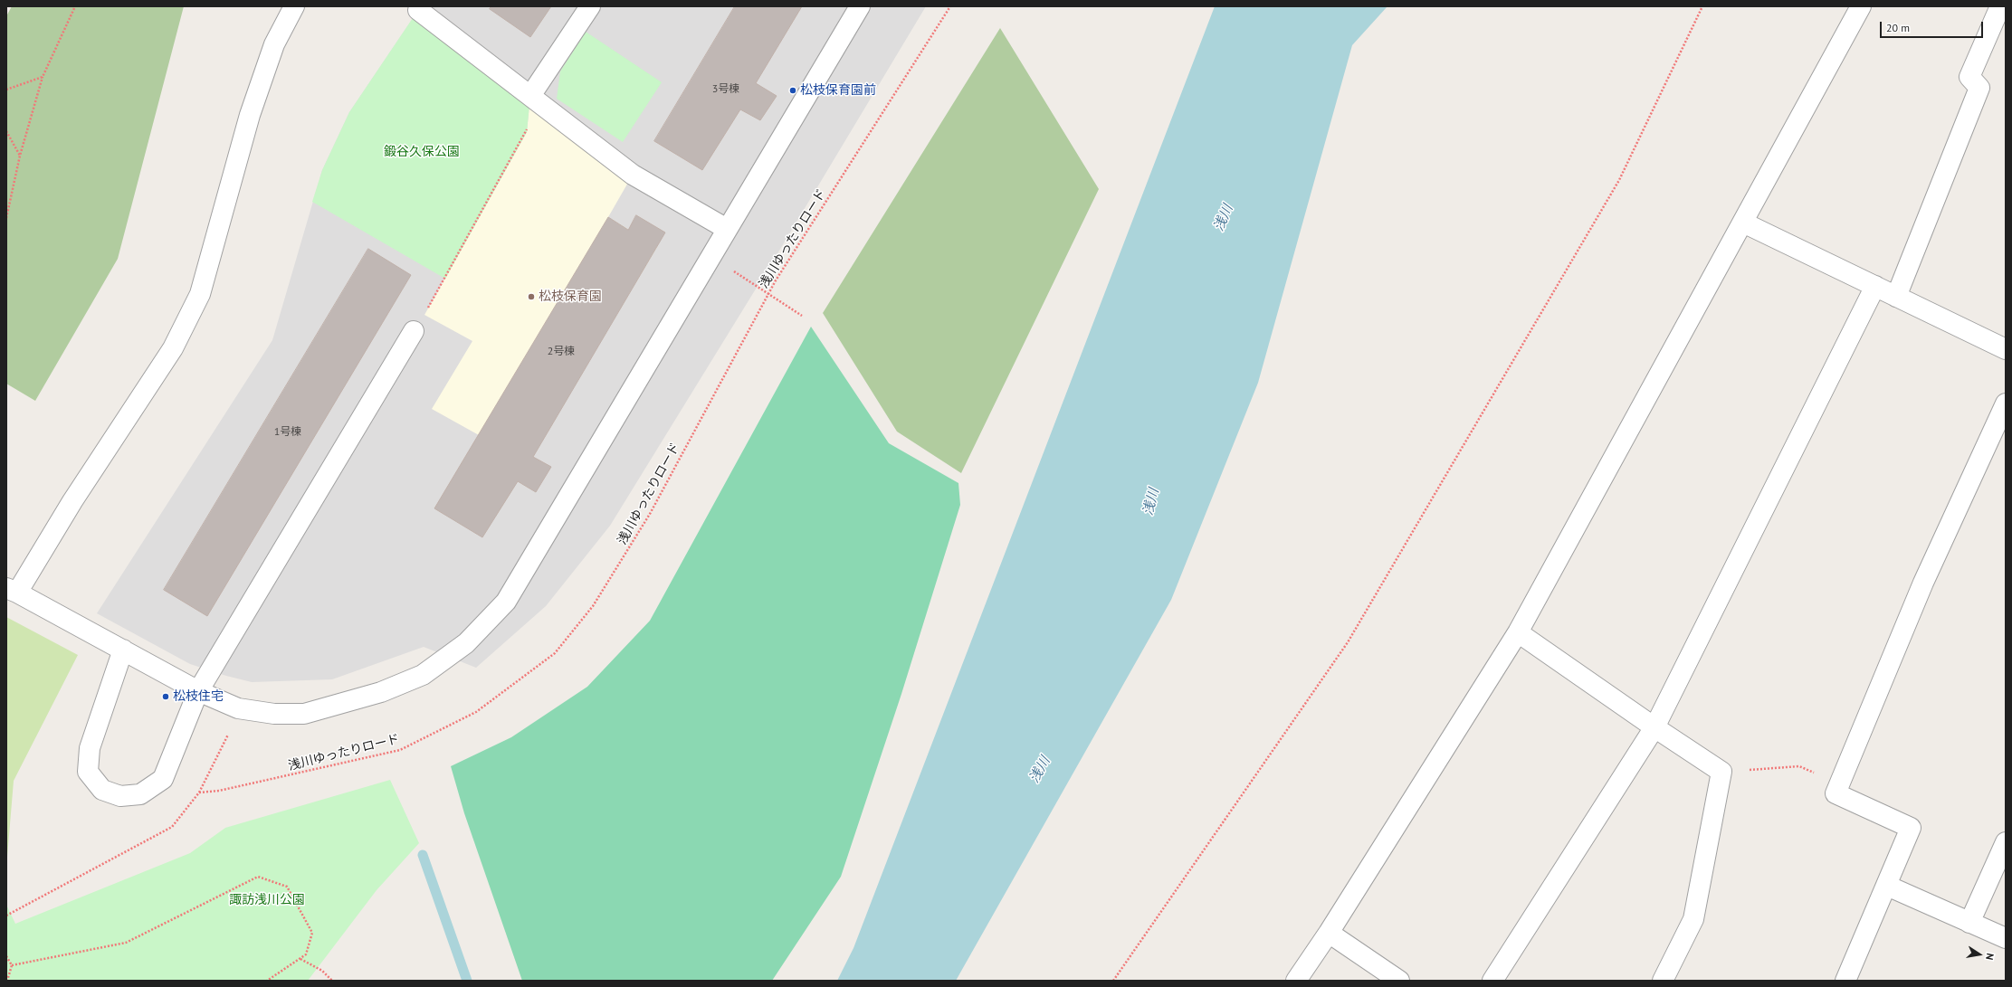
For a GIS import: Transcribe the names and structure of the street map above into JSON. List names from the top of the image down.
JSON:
{
  "streets": {
    "path": ["浅川ゆったりロード"]
  },
  "water": ["浅川"],
  "parks": ["鍛谷久保公園", "諏訪浅川公園"],
  "places": ["松枝保育園前", "松枝保育園", "松枝住宅"],
  "house_numbers": ["3号棟", "2号棟", "1号棟"],
  "scale_bar": "20 m",
  "north": "right"
}
